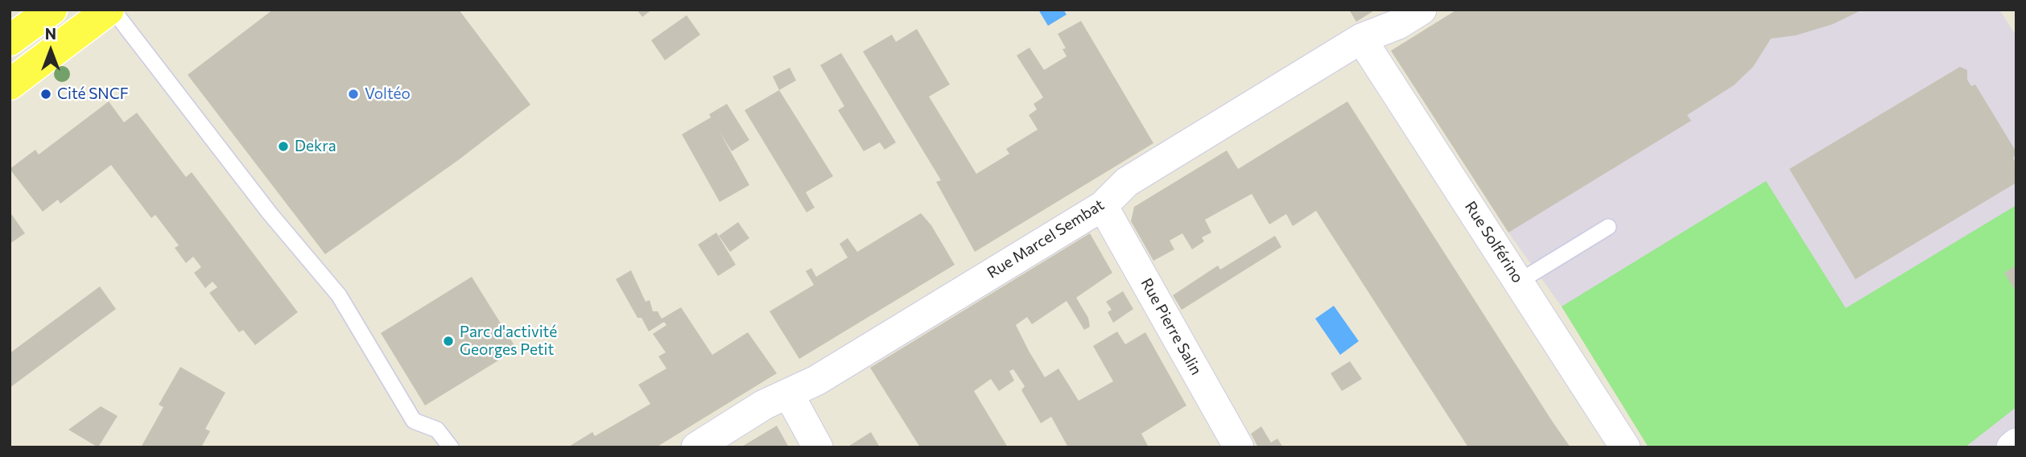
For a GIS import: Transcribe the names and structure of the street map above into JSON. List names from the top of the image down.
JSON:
{
  "streets": {
    "street": ["Rue Marcel Sembat", "Rue Solférino", "Rue Pierre Salin"]
  },
  "crossings": [
    ["Rue Marcel Sembat", "Rue Solférino"],
    ["Rue Marcel Sembat", "Rue Pierre Salin"]
  ],
  "places": [
    "Cité SNCF",
    "Voltéo",
    "Dekra",
    "Parc d'activité Georges Petit"
  ],
  "north": "top"
}
